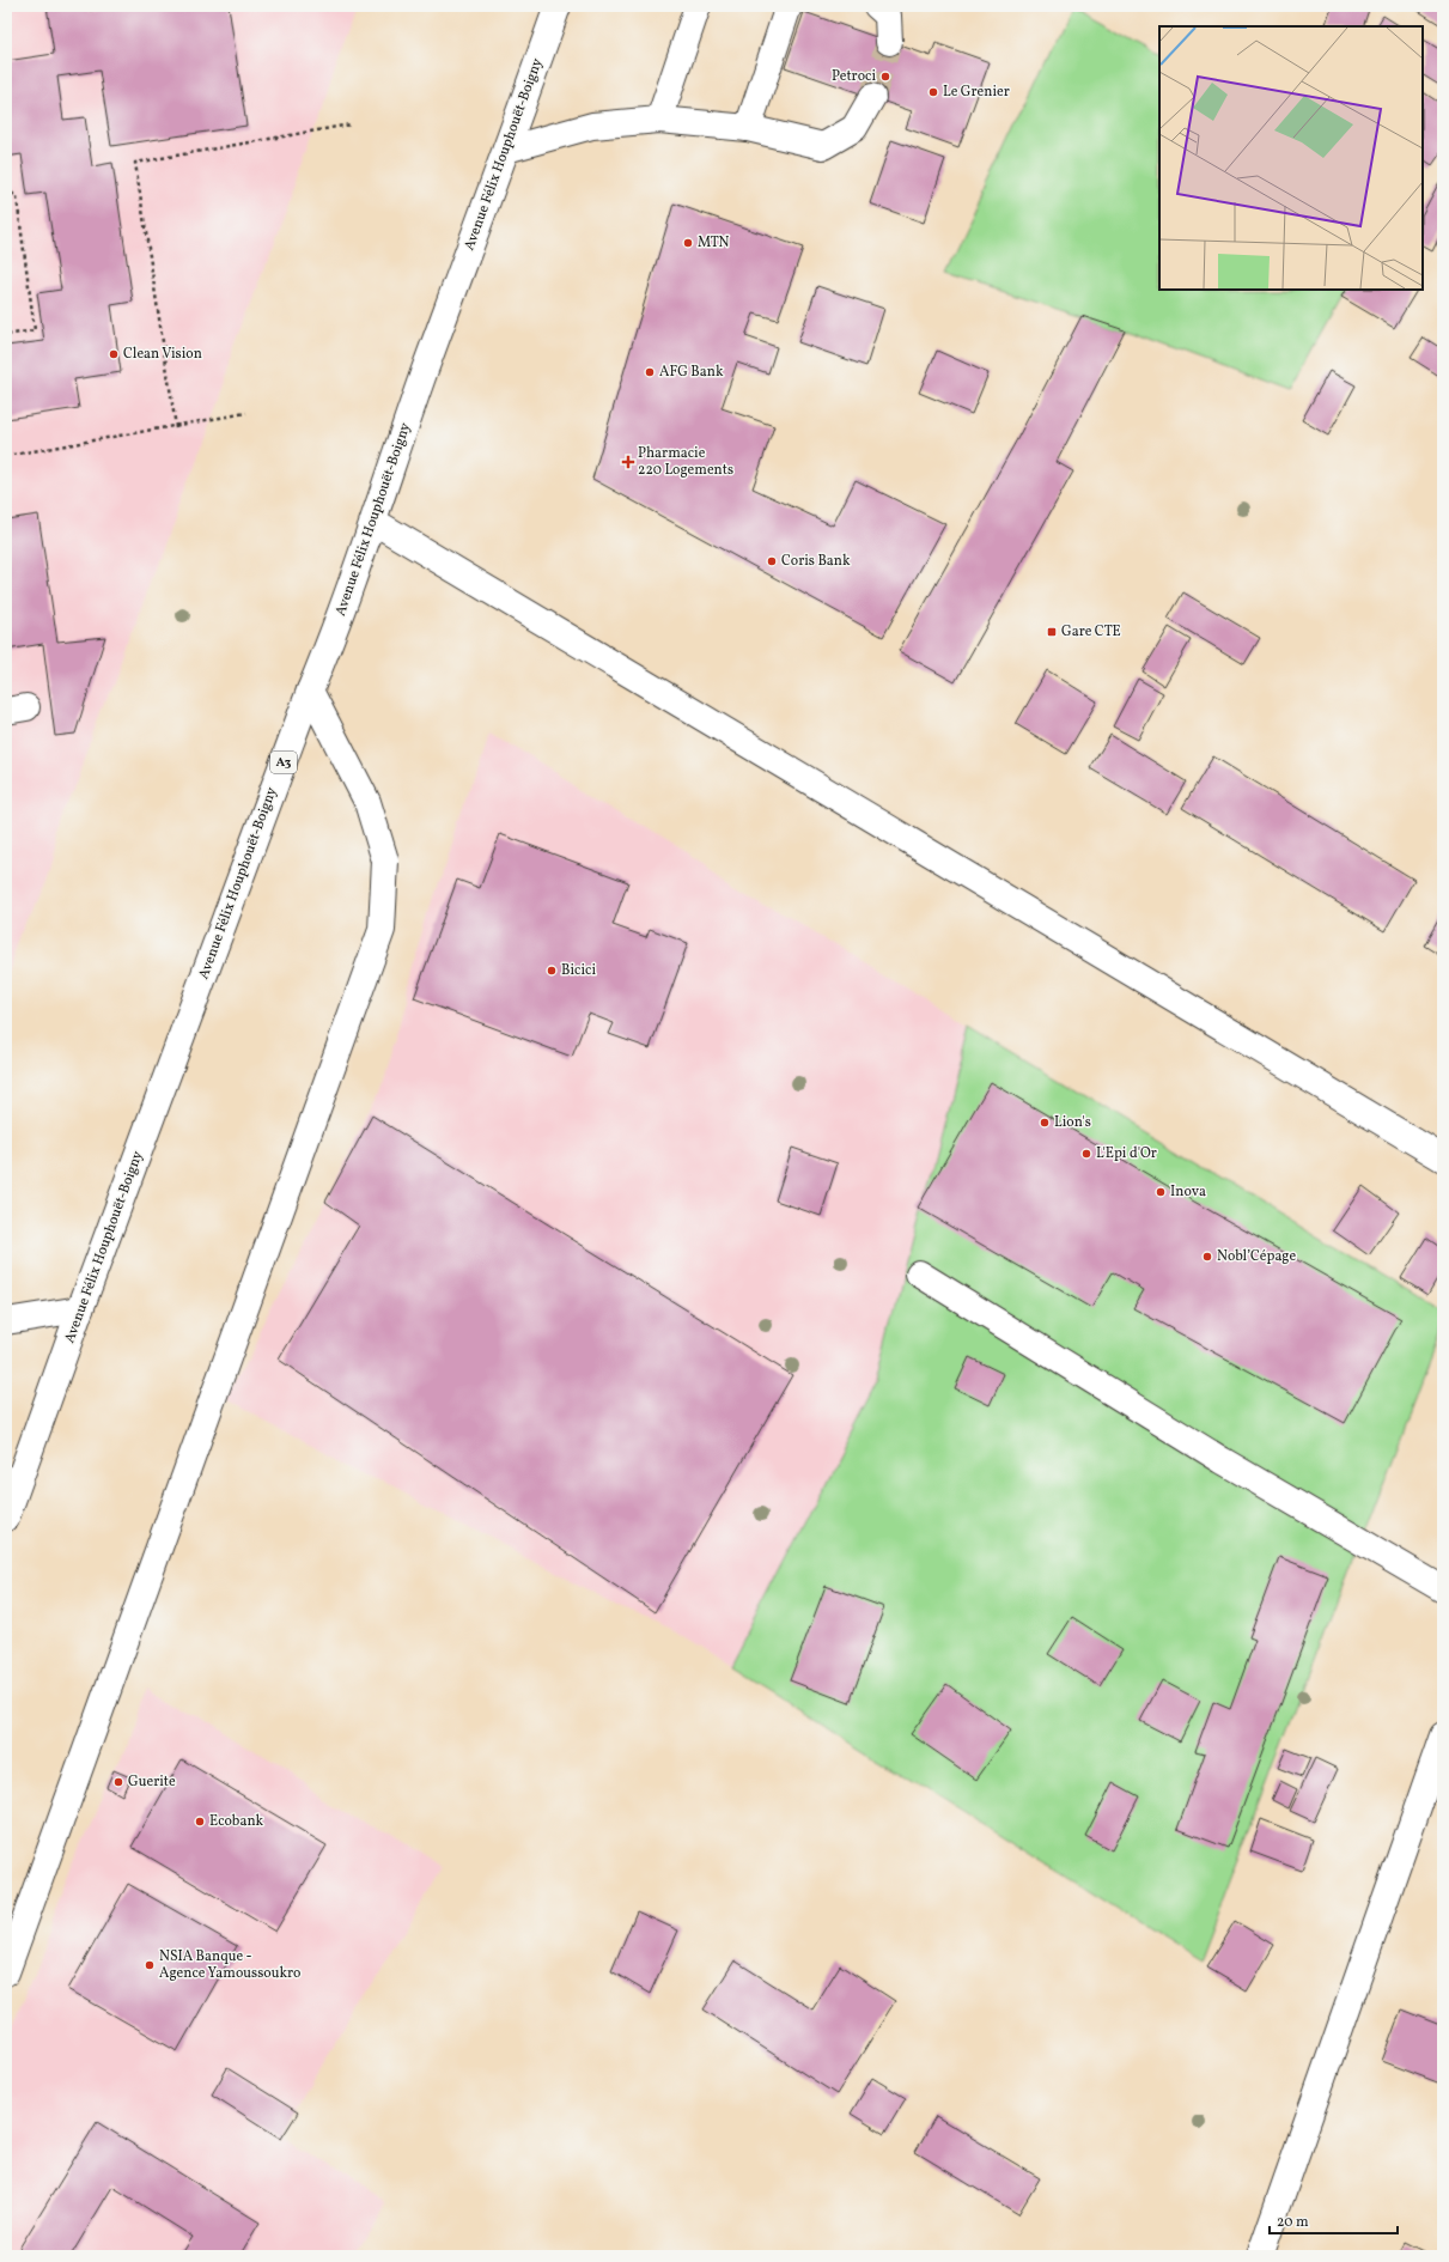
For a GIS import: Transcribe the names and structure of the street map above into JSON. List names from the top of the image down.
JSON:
{
  "streets": {
    "main road": ["Avenue Félix Houphouët-Boigny", "A3"]
  },
  "places": {
    "other": [
      "Petroci",
      "Le Grenier",
      "MTN",
      "Clean Vision",
      "AFG Bank",
      "Coris Bank",
      "Bicici",
      "Lion's",
      "L'Epi d'Or",
      "Inova",
      "Nobl’Cépage",
      "Guerite",
      "Ecobank",
      "NSIA Banque - Agence Yamoussoukro"
    ],
    "health": ["Pharmacie 220 Logements"],
    "transit": ["Gare CTE"]
  },
  "scale_bar": "20 m"
}
